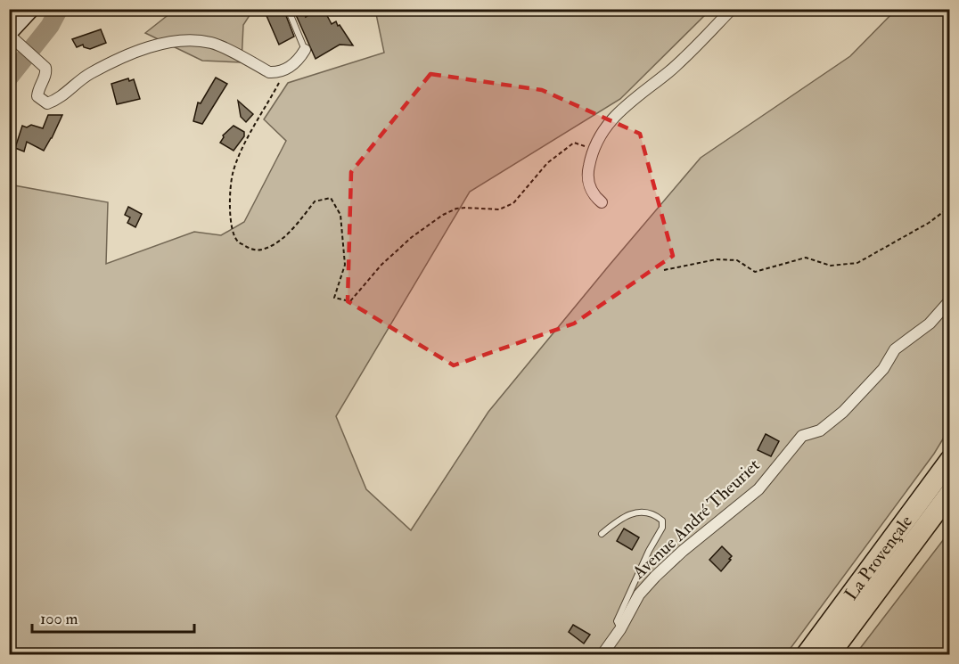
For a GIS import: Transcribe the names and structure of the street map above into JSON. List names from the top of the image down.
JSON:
{
  "streets": {
    "highway": ["La Provençale"],
    "street": ["Avenue André Theuriet"]
  },
  "scale_bar": "100 m"
}
